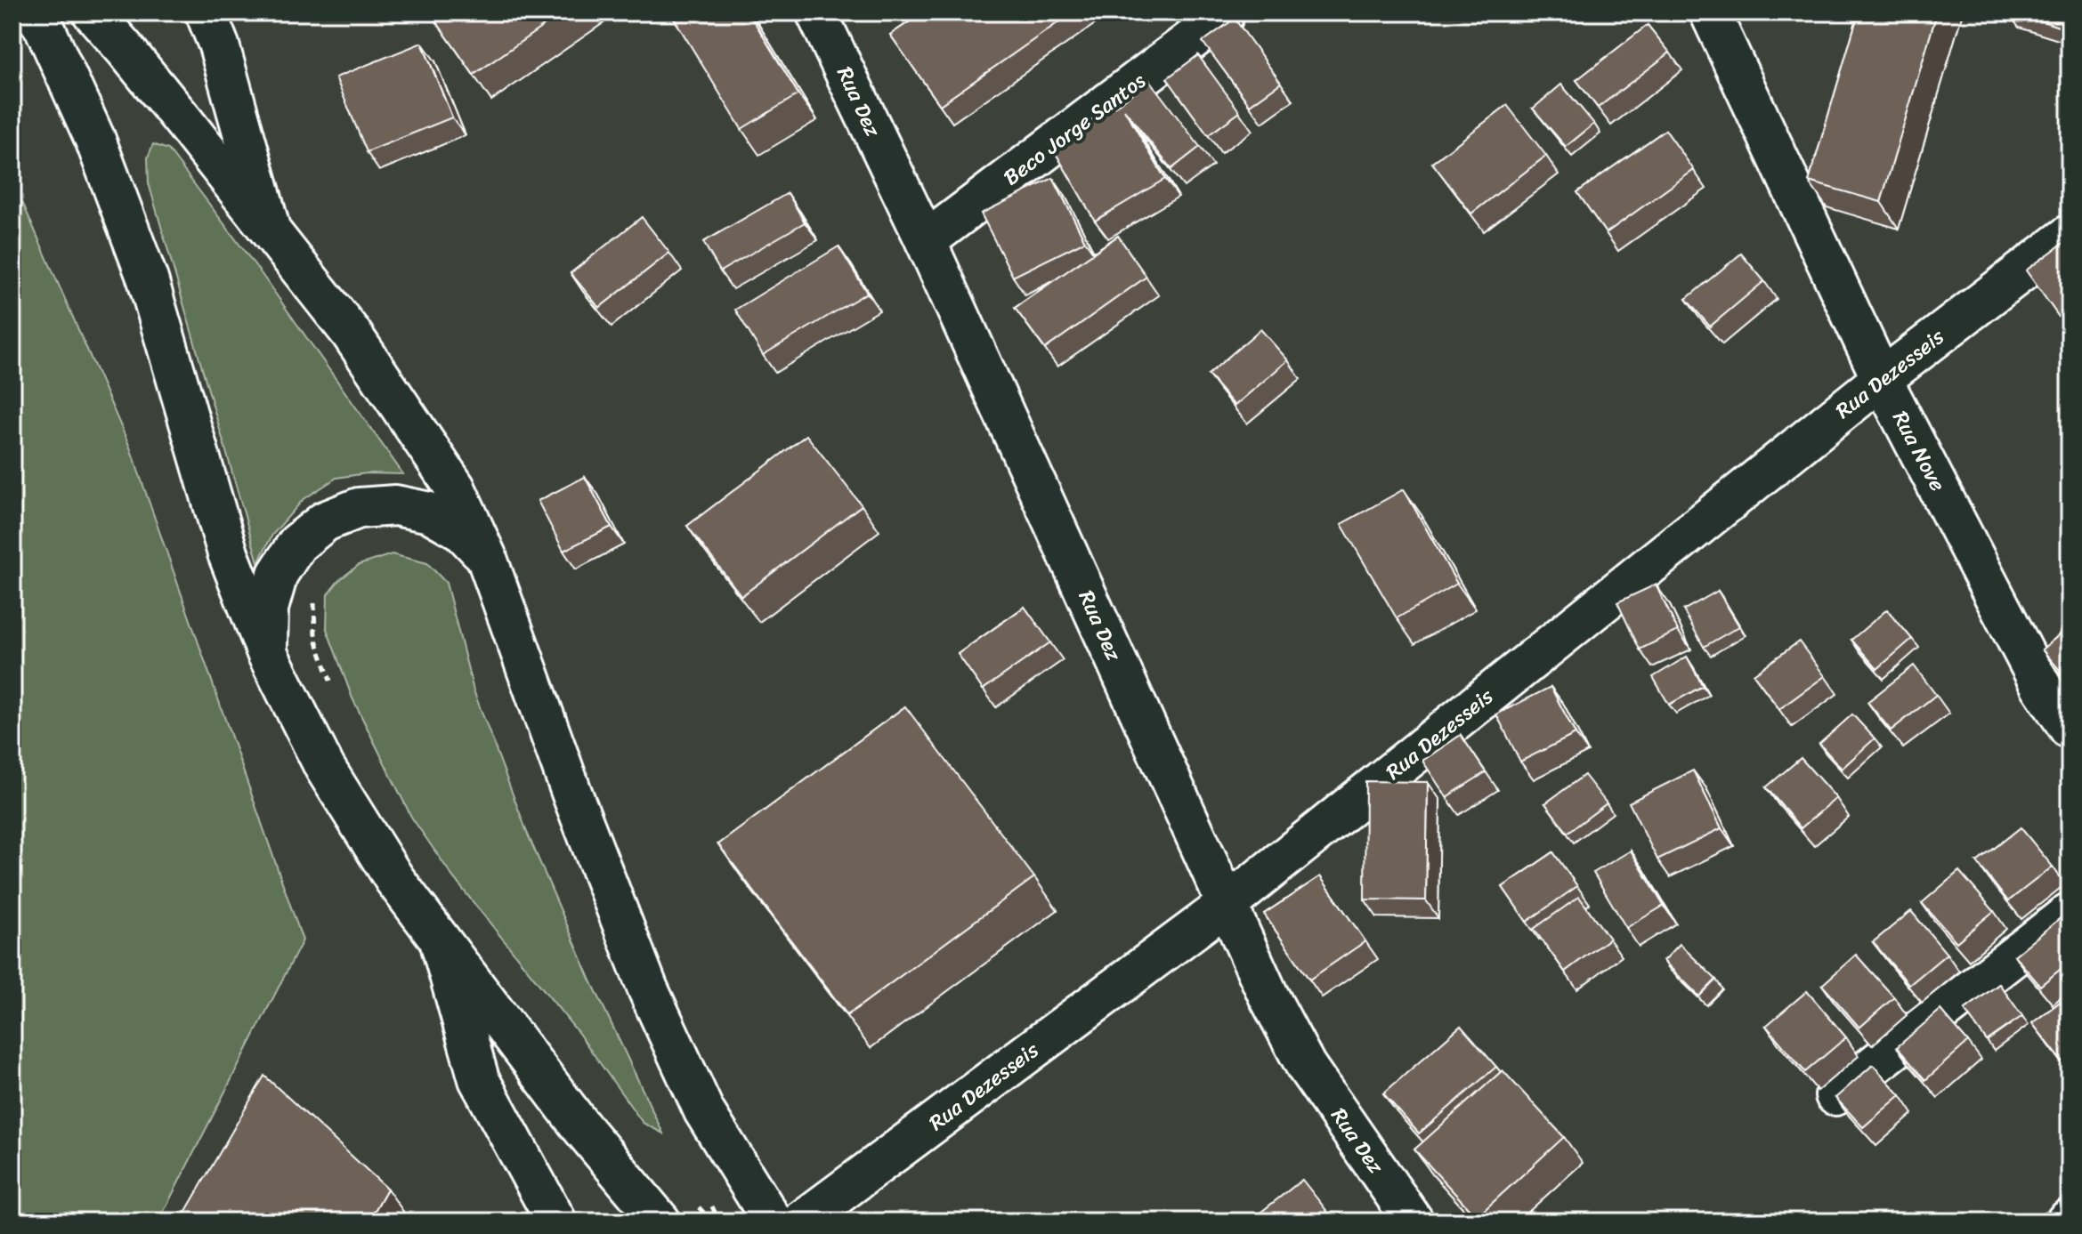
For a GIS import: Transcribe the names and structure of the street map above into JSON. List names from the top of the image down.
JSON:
{
  "streets": {
    "street": [
      "Rua Dez",
      "Beco Jorge Santos",
      "Rua Dezesseis",
      "Rua Nove"
    ]
  },
  "crossings": [
    ["Rua Dez", "Beco Jorge Santos"],
    ["Rua Dez", "Rua Dezesseis"],
    ["Rua Dezesseis", "Rua Nove"]
  ]
}
